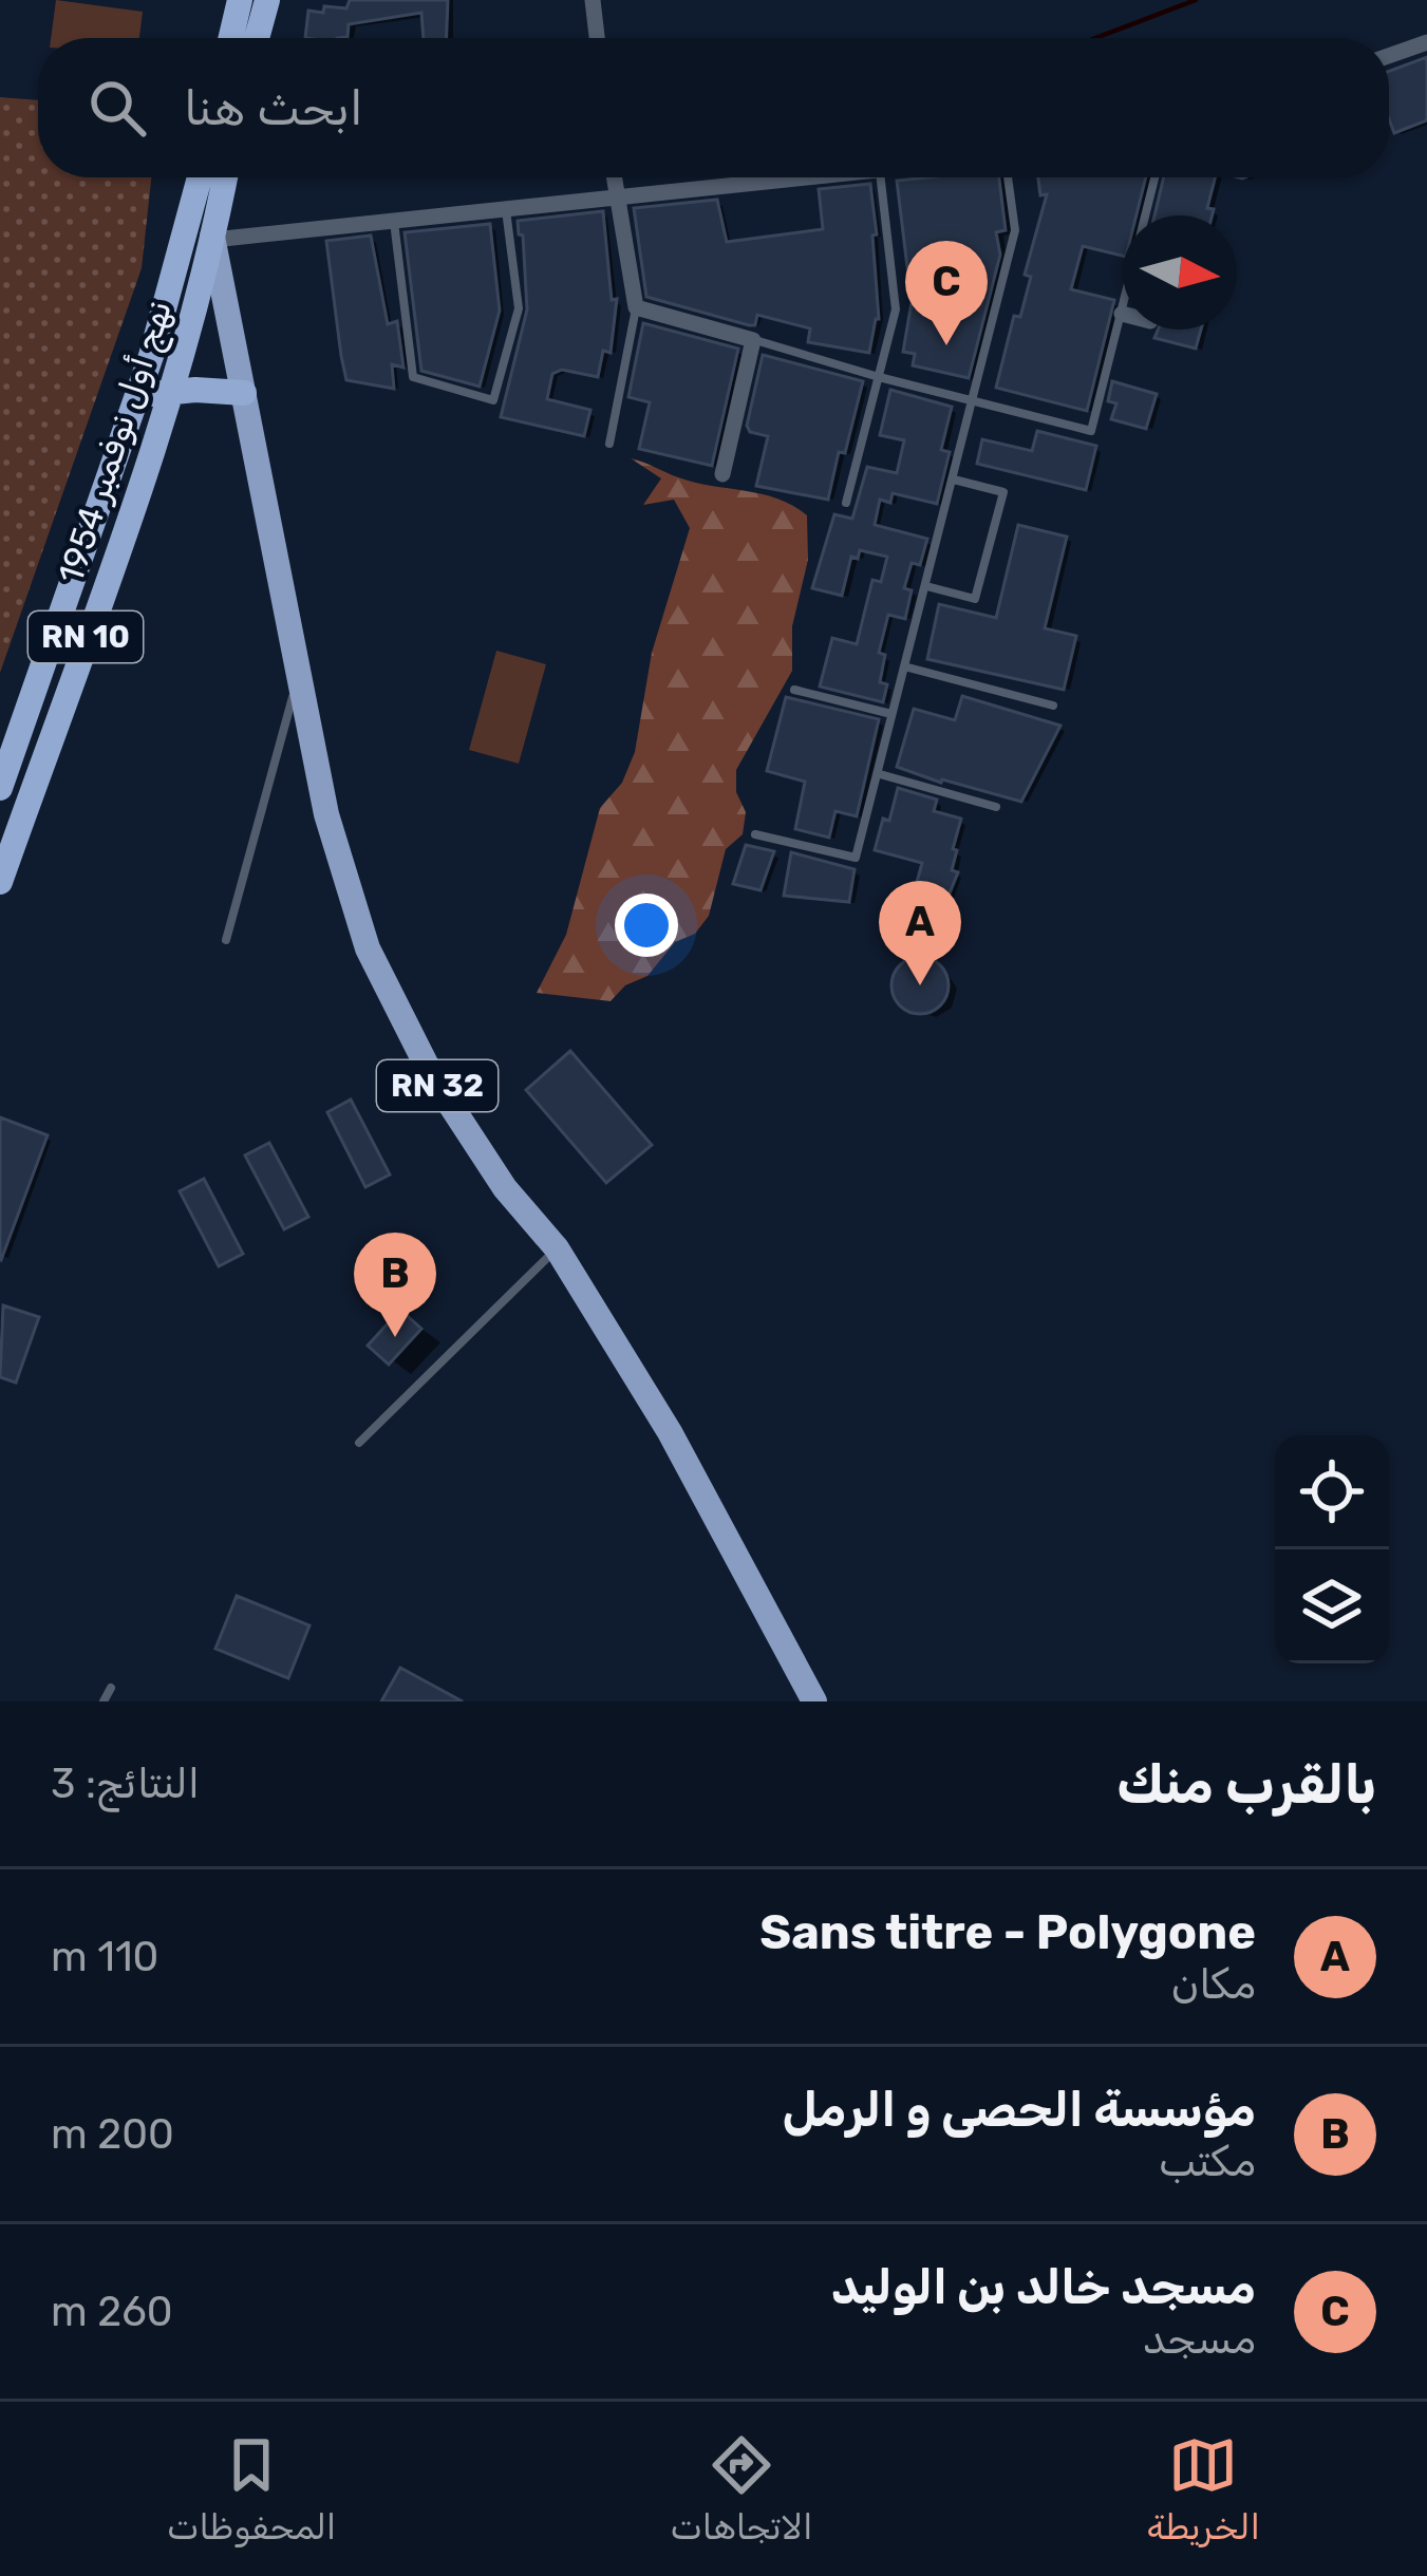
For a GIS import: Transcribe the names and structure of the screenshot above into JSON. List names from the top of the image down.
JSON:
{
  "streets": {
    "highway": ["نهج أول نوفمبر 1954", "RN 10"],
    "main road": ["RN 32"]
  },
  "crossings": [
    ["نهج أول نوفمبر 1954", "RN 32"]
  ],
  "north": "right",
  "page": {
    "search": "ابحث هنا",
    "pins": ["C", "A", "B"],
    "heading": ["بالقرب منك", "النتائج: 3"],
    "list": [
      {
        "mark": "A",
        "name": "Sans titre - Polygone",
        "note": "مكان",
        "value": "110 m"
      },
      {
        "mark": "B",
        "name": "مؤسسة الحصى و الرمل",
        "note": "مكتب",
        "value": "200 m"
      },
      {
        "mark": "C",
        "name": "مسجد خالد بن الوليد",
        "note": "مسجد",
        "value": "260 m"
      }
    ],
    "nav": ["الخريطة", "الاتجاهات", "المحفوظات"]
  }
}
